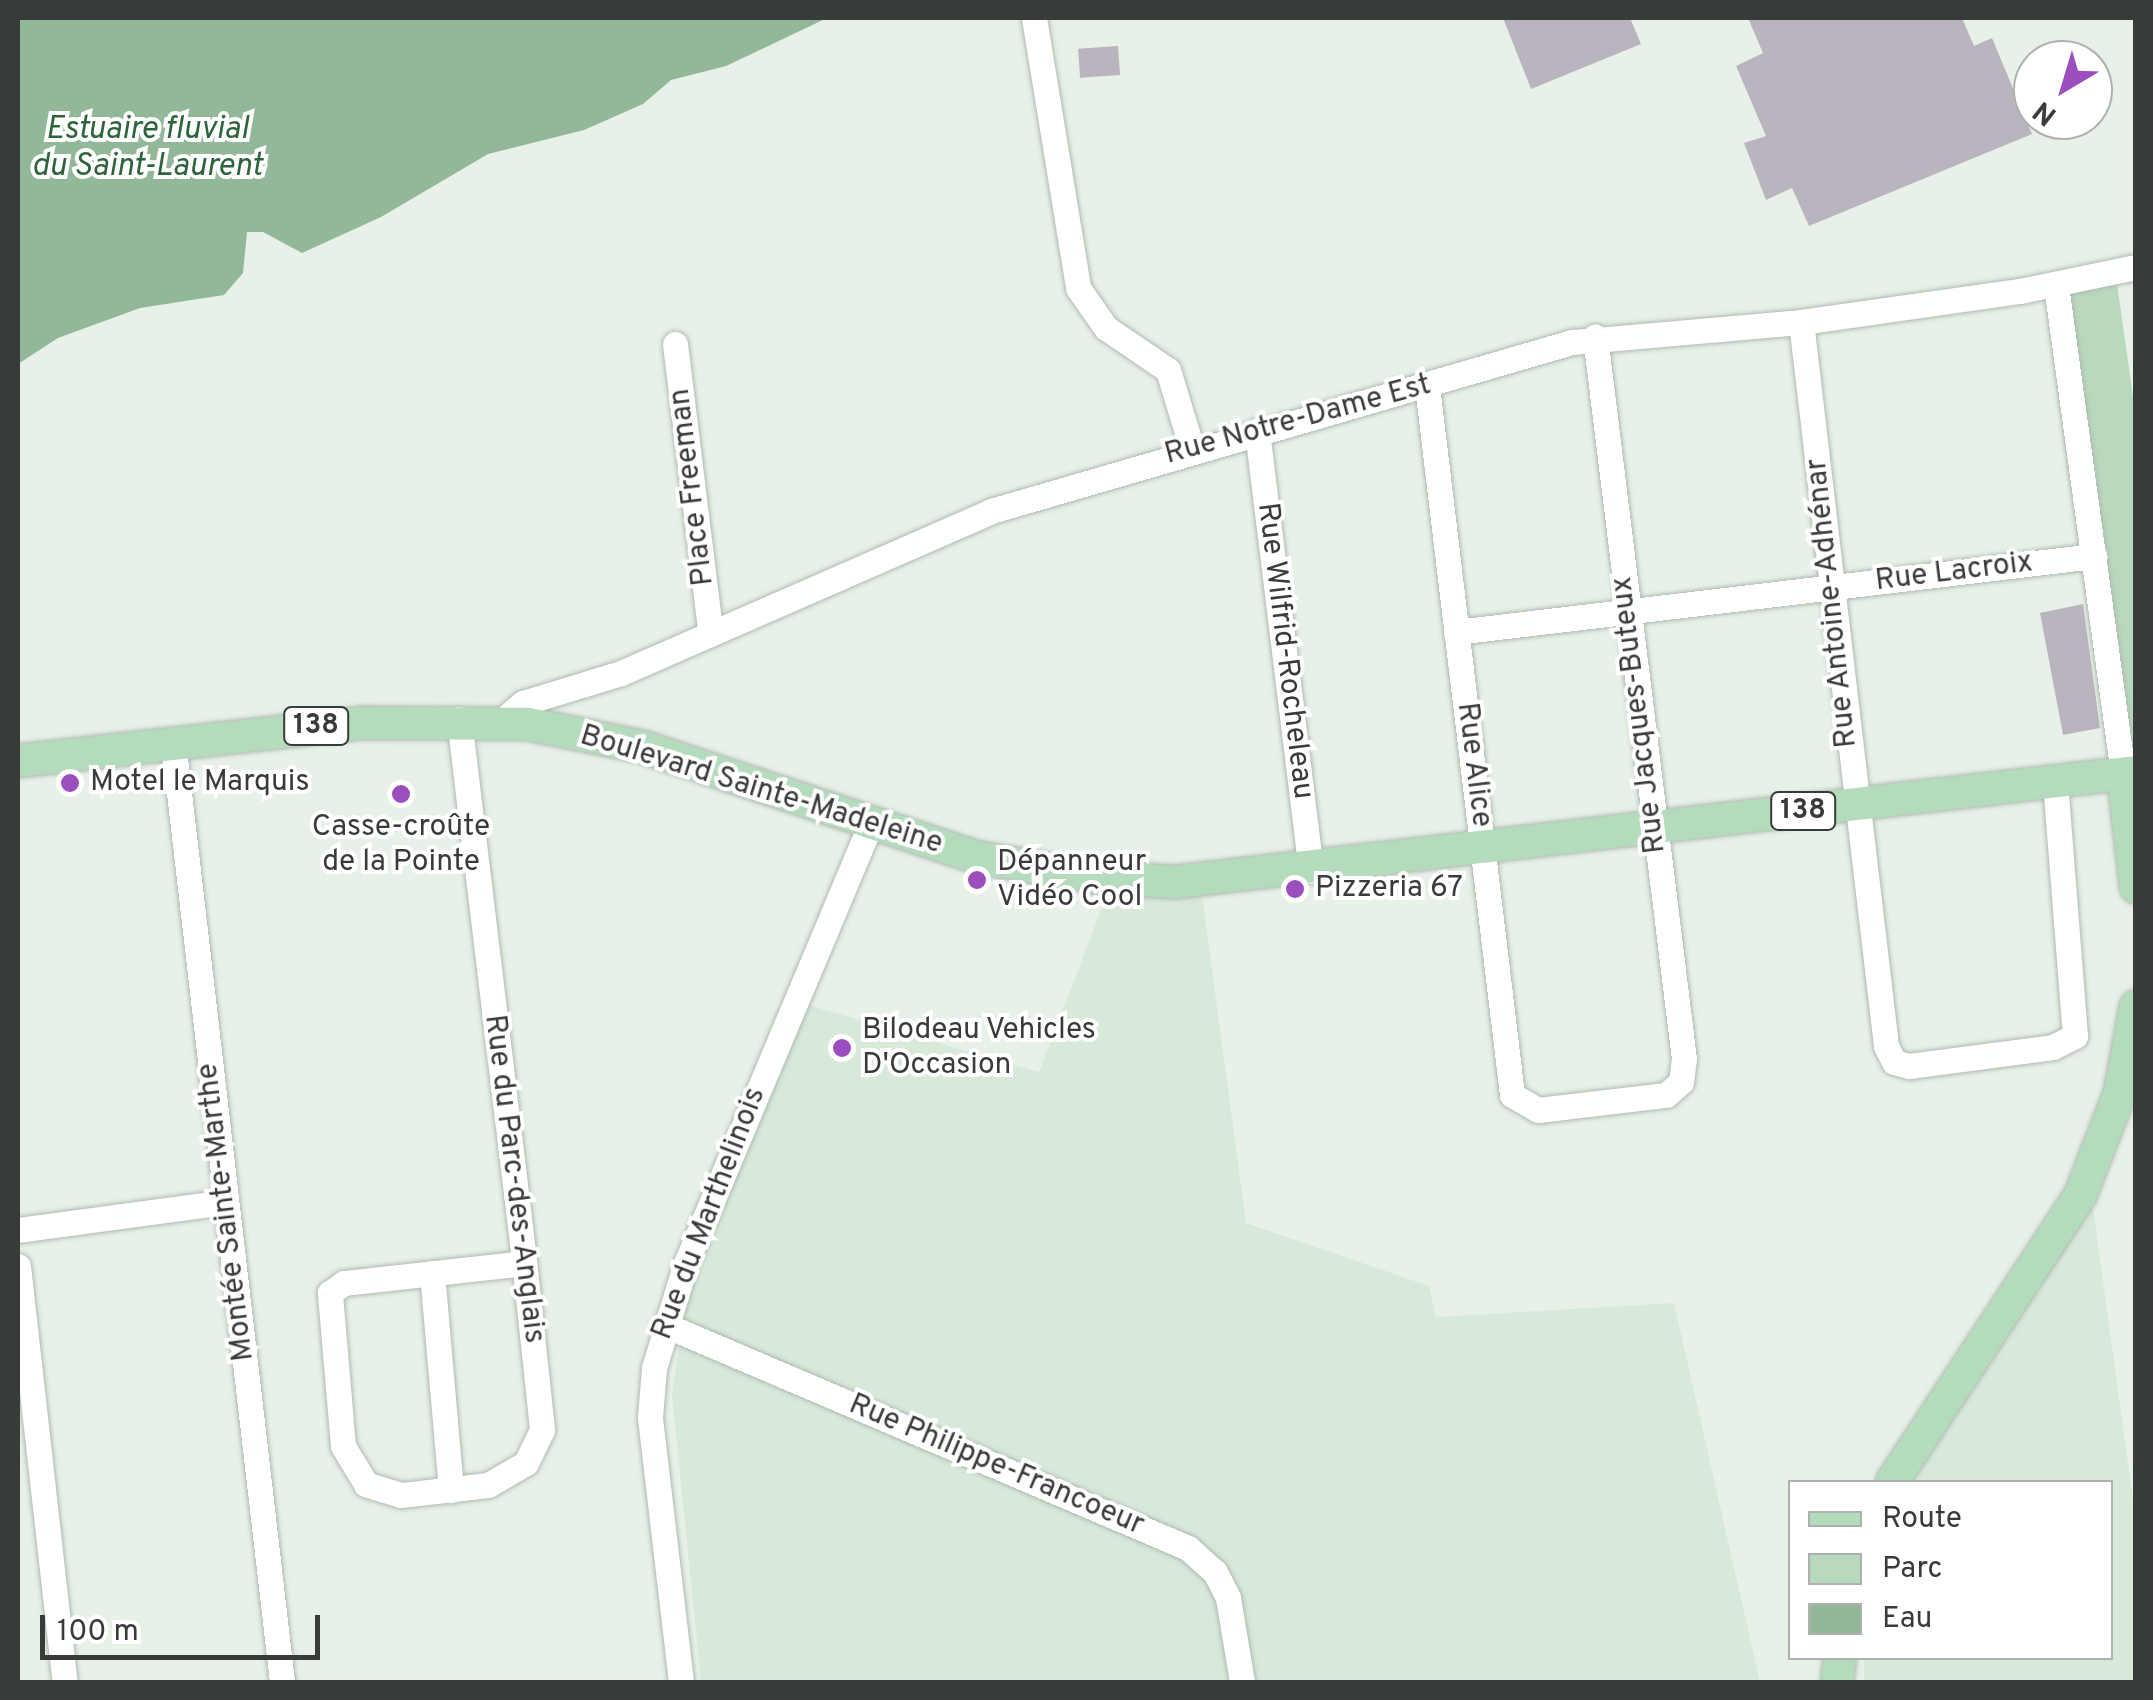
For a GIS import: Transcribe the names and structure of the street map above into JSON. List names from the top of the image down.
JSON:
{
  "streets": {
    "main road": ["138", "Boulevard Sainte-Madeleine"],
    "street": [
      "Rue Notre-Dame Est",
      "Place Freeman",
      "Rue Lacroix",
      "Rue Antoine-Adhénar",
      "Rue Wilfrid-Rocheleau",
      "Rue Jacques-Buteux",
      "Rue Alice",
      "Rue du Parc-des-Anglais",
      "Montée Sainte-Marthe",
      "Rue du Marthelinois",
      "Rue Philippe-Francoeur"
    ]
  },
  "crossings": [
    ["Rue Notre-Dame Est", "Place Freeman"],
    ["Rue Notre-Dame Est", "Rue Antoine-Adhénar"],
    ["Rue Notre-Dame Est", "Rue Wilfrid-Rocheleau"],
    ["Rue Notre-Dame Est", "Rue Jacques-Buteux"],
    ["Rue Notre-Dame Est", "Rue Alice"],
    ["Rue Notre-Dame Est", "Boulevard Sainte-Madeleine"],
    ["Rue Lacroix", "Rue Antoine-Adhénar"],
    ["Rue Lacroix", "Rue Jacques-Buteux"],
    ["Rue Lacroix", "Rue Alice"],
    ["Rue Antoine-Adhénar", "Boulevard Sainte-Madeleine"],
    ["Rue Wilfrid-Rocheleau", "Boulevard Sainte-Madeleine"],
    ["Rue Jacques-Buteux", "Rue Alice"],
    ["Rue Jacques-Buteux", "Boulevard Sainte-Madeleine"],
    ["138", "Boulevard Sainte-Madeleine"],
    ["138", "Rue du Parc-des-Anglais"],
    ["138", "Montée Sainte-Marthe"],
    ["Rue Alice", "Boulevard Sainte-Madeleine"],
    ["Boulevard Sainte-Madeleine", "Rue du Parc-des-Anglais"],
    ["Boulevard Sainte-Madeleine", "Rue du Marthelinois"],
    ["Rue du Marthelinois", "Rue Philippe-Francoeur"]
  ],
  "water": ["Estuaire fluvial du Saint-Laurent"],
  "places": [
    "Motel le Marquis",
    "Casse-croûte de la Pointe",
    "Dépanneur Vidéo Cool",
    "Pizzeria 67",
    "Bilodeau Vehicles D'Occasion"
  ],
  "legend": ["Route", "Parc", "Eau"],
  "scale_bar": "100 m",
  "north": "bottom left"
}
